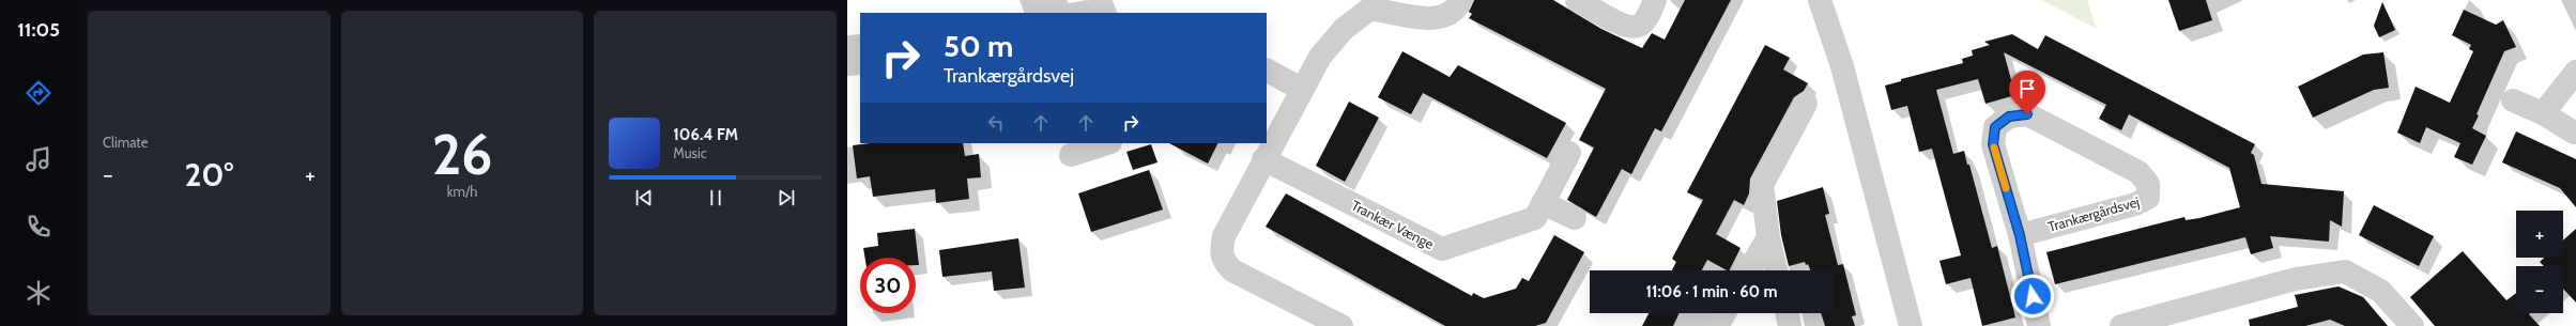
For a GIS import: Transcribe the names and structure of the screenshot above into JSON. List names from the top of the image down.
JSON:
{
  "streets": {
    "street": ["Trankærgårdsvej", "Trankær Vænge"]
  },
  "page": {
    "tabs": "11:05",
    "tile": [
      "Climate",
      ["26", "km/h"]
    ],
    "turn": ["50 m", "Trankærgårdsvej"],
    "song": ["106.4 FM", "Music"],
    "heat": ["−", "20°", "+"],
    "map_buttons": ["+", "−"],
    "limit": "30",
    "trip": "11:06 · 1 min · 60 m"
  }
}
